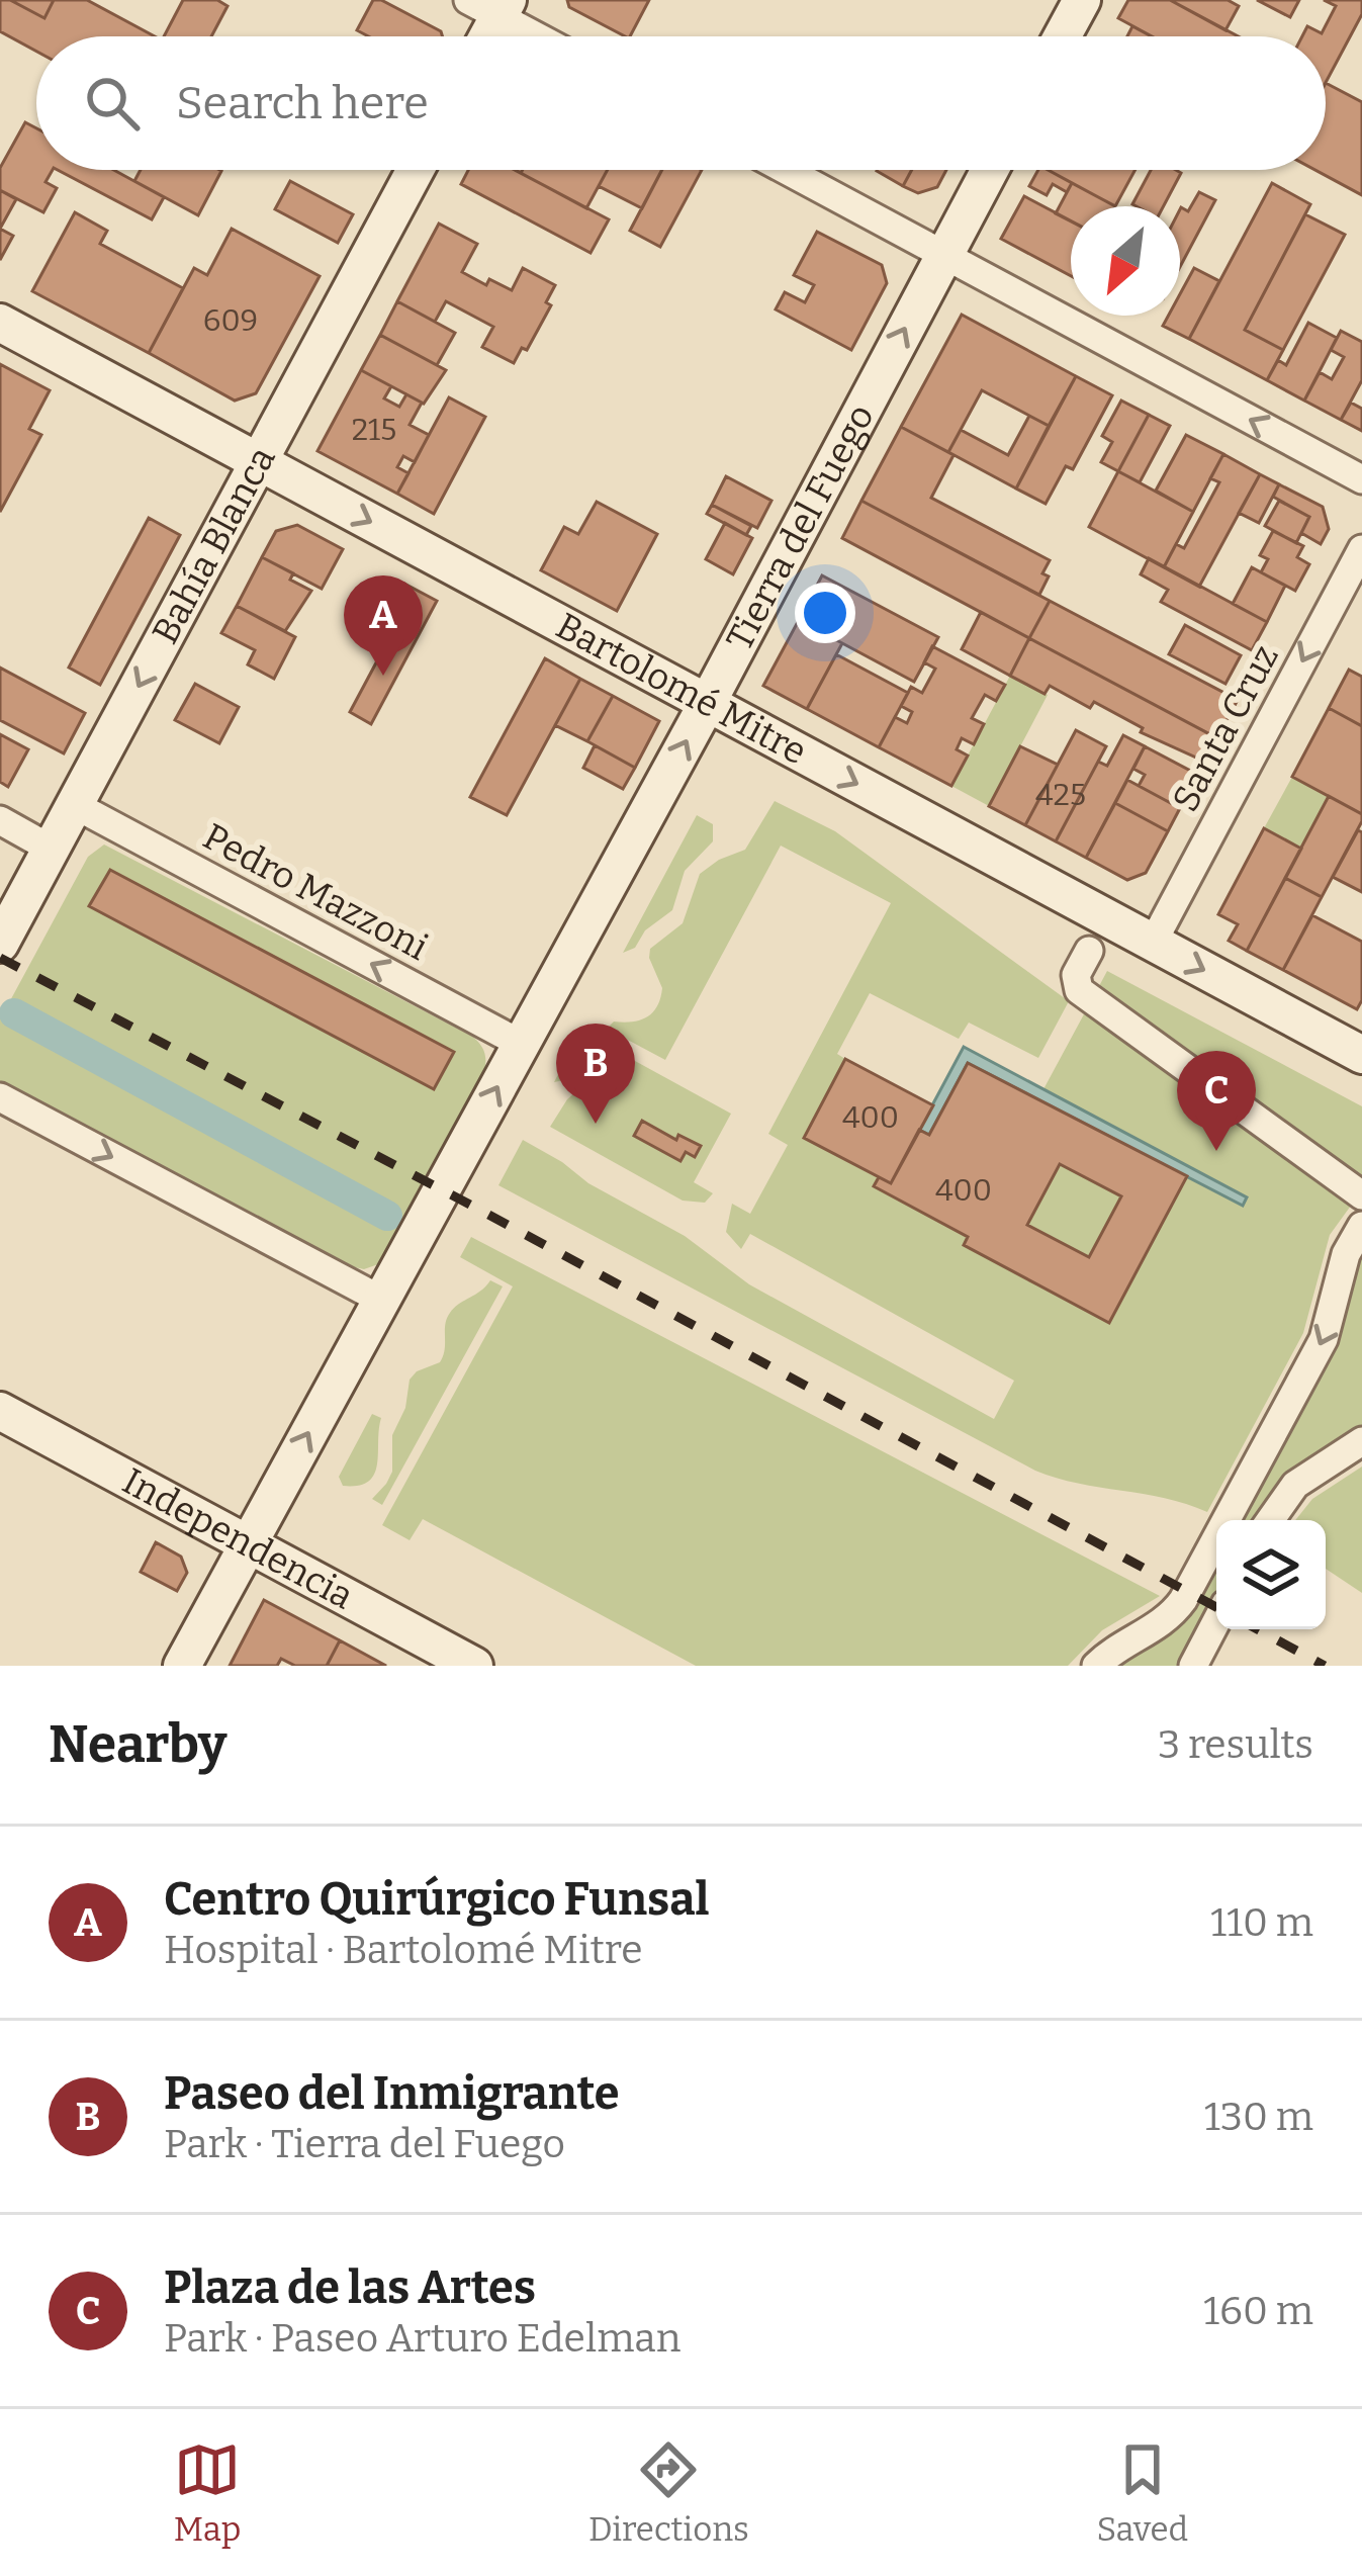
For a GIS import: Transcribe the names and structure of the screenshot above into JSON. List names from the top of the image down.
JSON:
{
  "streets": {
    "street": [
      "Tierra del Fuego",
      "Bahía Blanca",
      "Bartolomé Mitre",
      "Santa Cruz",
      "Pedro Mazzoni",
      "Independencia"
    ]
  },
  "crossings": [
    ["Tierra del Fuego", "Bartolomé Mitre"],
    ["Tierra del Fuego", "Pedro Mazzoni"],
    ["Tierra del Fuego", "Independencia"],
    ["Bahía Blanca", "Bartolomé Mitre"],
    ["Bahía Blanca", "Pedro Mazzoni"],
    ["Bartolomé Mitre", "Santa Cruz"]
  ],
  "one_way": [
    "Tierra del Fuego",
    "Bahía Blanca",
    "Bartolomé Mitre",
    "Santa Cruz",
    "Pedro Mazzoni"
  ],
  "house_numbers": [
    "609",
    "215",
    "425",
    "400",
    "400"
  ],
  "north": "bottom left",
  "page": {
    "search": "Search here",
    "pins": ["A", "B", "C"],
    "heading": ["Nearby", "3 results"],
    "list": [
      {
        "mark": "A",
        "name": "Centro Quirúrgico Funsal",
        "note": "Hospital · Bartolomé Mitre",
        "value": "110 m"
      },
      {
        "mark": "B",
        "name": "Paseo del Inmigrante",
        "note": "Park · Tierra del Fuego",
        "value": "130 m"
      },
      {
        "mark": "C",
        "name": "Plaza de las Artes",
        "note": "Park · Paseo Arturo Edelman",
        "value": "160 m"
      }
    ],
    "nav": ["Map", "Directions", "Saved"]
  }
}
